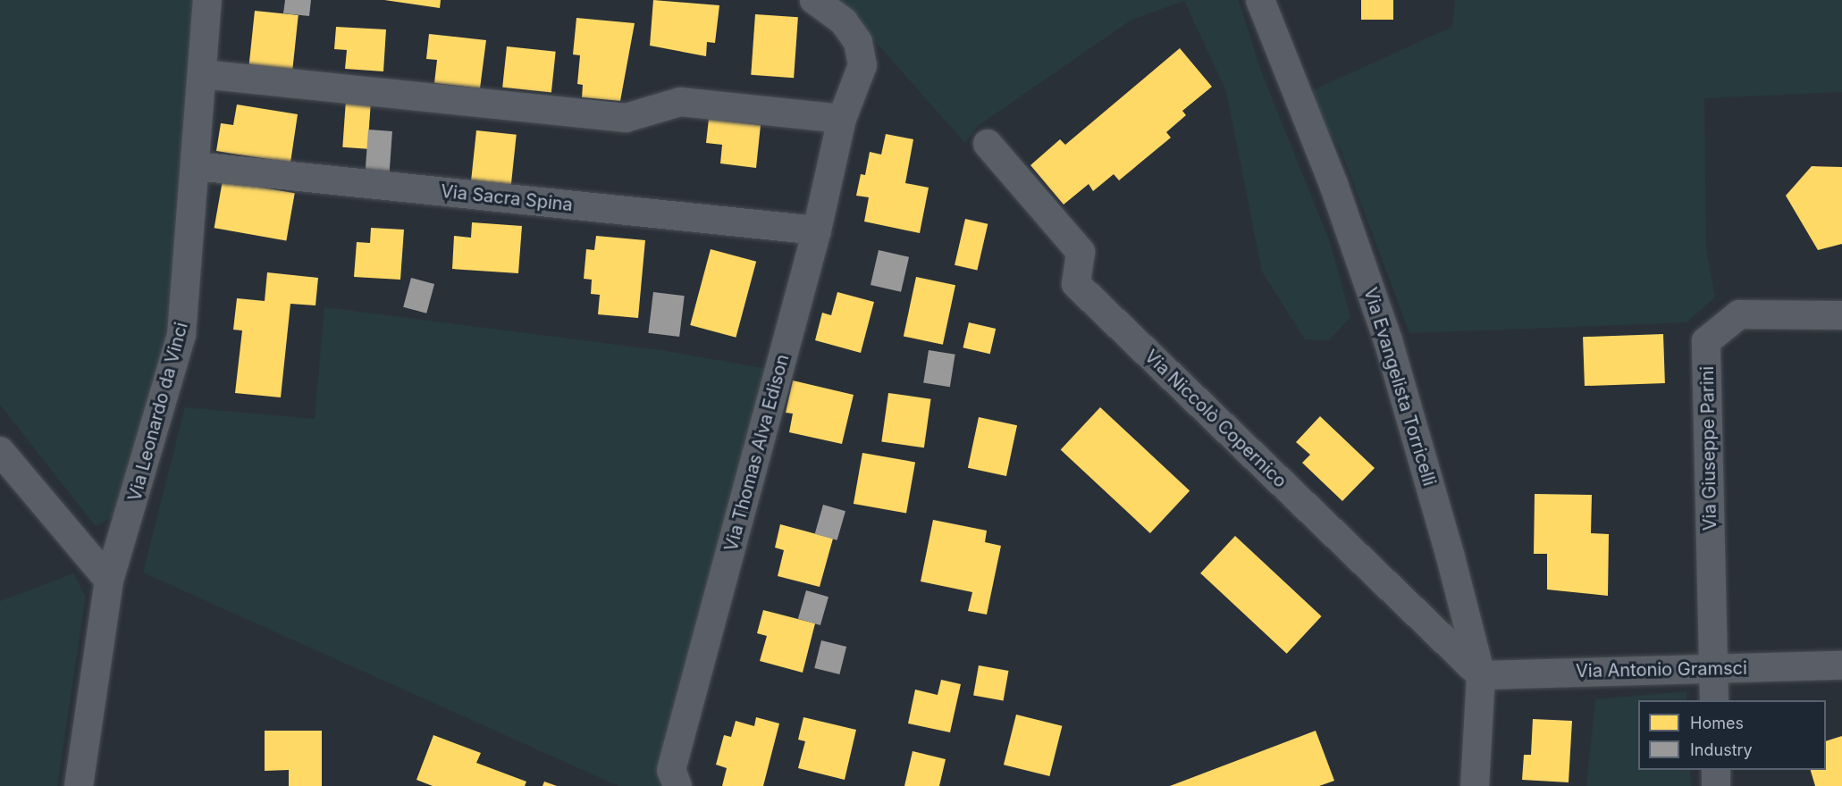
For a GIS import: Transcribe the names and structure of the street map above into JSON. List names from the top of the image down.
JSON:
{
  "streets": {
    "street": [
      "Via Sacra Spina",
      "Via Evangelista Torricelli",
      "Via Leonardo da Vinci",
      "Via Niccolò Copernico",
      "Via Giuseppe Parini",
      "Via Thomas Alva Edison",
      "Via Antonio Gramsci"
    ]
  },
  "crossings": [
    ["Via Sacra Spina", "Via Leonardo da Vinci"],
    ["Via Sacra Spina", "Via Thomas Alva Edison"],
    ["Via Evangelista Torricelli", "Via Niccolò Copernico"],
    ["Via Evangelista Torricelli", "Via Antonio Gramsci"],
    ["Via Niccolò Copernico", "Via Antonio Gramsci"],
    ["Via Giuseppe Parini", "Via Antonio Gramsci"]
  ],
  "legend": ["Homes", "Industry"]
}
